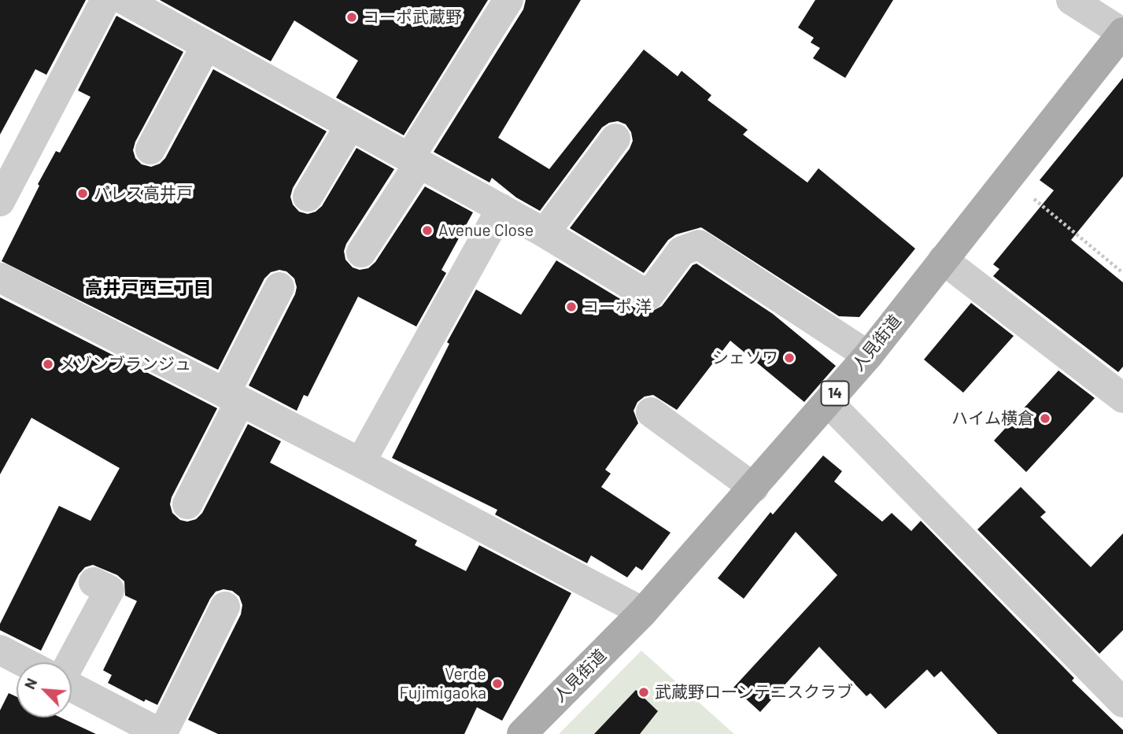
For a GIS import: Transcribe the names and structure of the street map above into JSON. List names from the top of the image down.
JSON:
{
  "streets": {
    "main road": ["人見街道", "14"]
  },
  "districts": ["高井戸西三丁目"],
  "places": [
    "コーポ武蔵野",
    "パレス高井戸",
    "Avenue Close",
    "コーポ 洋",
    "シェソワ",
    "メゾンブランジュ",
    "ハイム横倉",
    "Verde Fujimigaoka",
    "武蔵野ローンテニスクラブ"
  ],
  "north": "top left"
}
